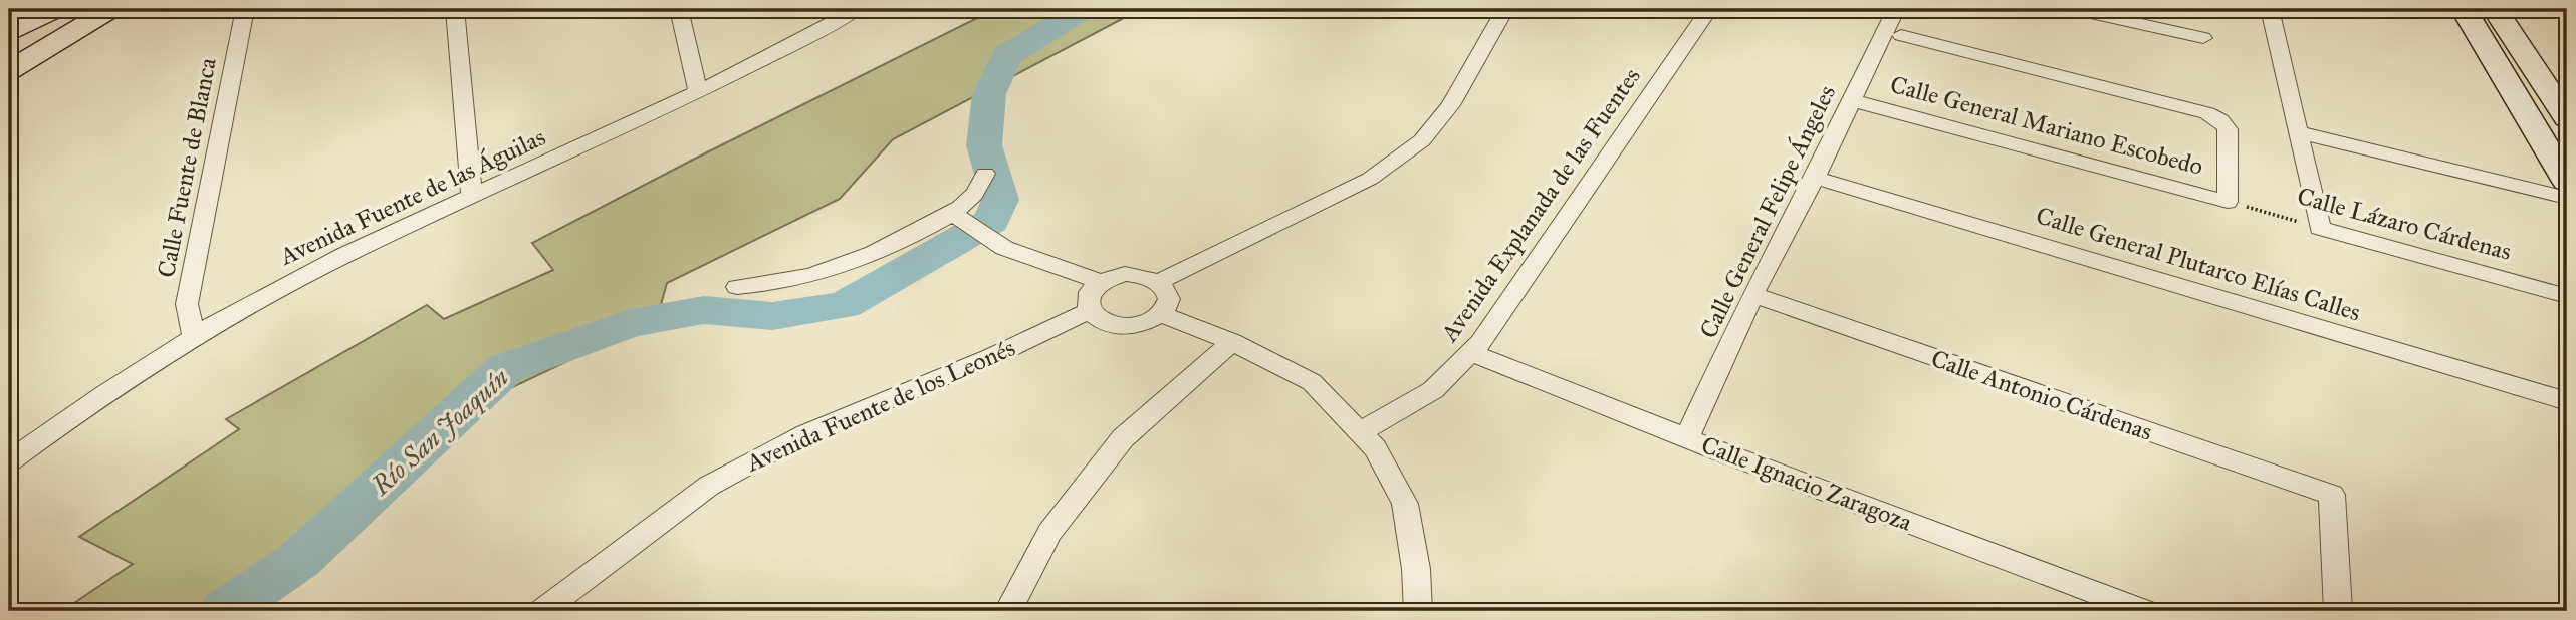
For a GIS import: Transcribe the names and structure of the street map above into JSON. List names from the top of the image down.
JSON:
{
  "streets": {
    "street": [
      "Calle General Mariano Escobedo",
      "Calle Fuente de Blanca",
      "Avenida Fuente de las Águilas",
      "Avenida Explanada de las Fuentes",
      "Calle General Felipe Ángeles",
      "Calle Lázaro Cárdenas",
      "Calle General Plutarco Elías Calles",
      "Calle Antonio Cárdenas",
      "Avenida Fuente de los Leonés",
      "Calle Ignacio Zaragoza"
    ]
  },
  "crossings": [
    ["Calle General Mariano Escobedo", "Calle General Felipe Ángeles"],
    ["Calle General Mariano Escobedo", "Calle Lázaro Cárdenas"],
    ["Calle Fuente de Blanca", "Avenida Fuente de las Águilas"],
    ["Avenida Explanada de las Fuentes", "Calle Ignacio Zaragoza"],
    ["Calle General Felipe Ángeles", "Calle General Plutarco Elías Calles"],
    ["Calle General Felipe Ángeles", "Calle Antonio Cárdenas"],
    ["Calle General Felipe Ángeles", "Calle Ignacio Zaragoza"]
  ],
  "water": ["Río San Joaquín"]
}
